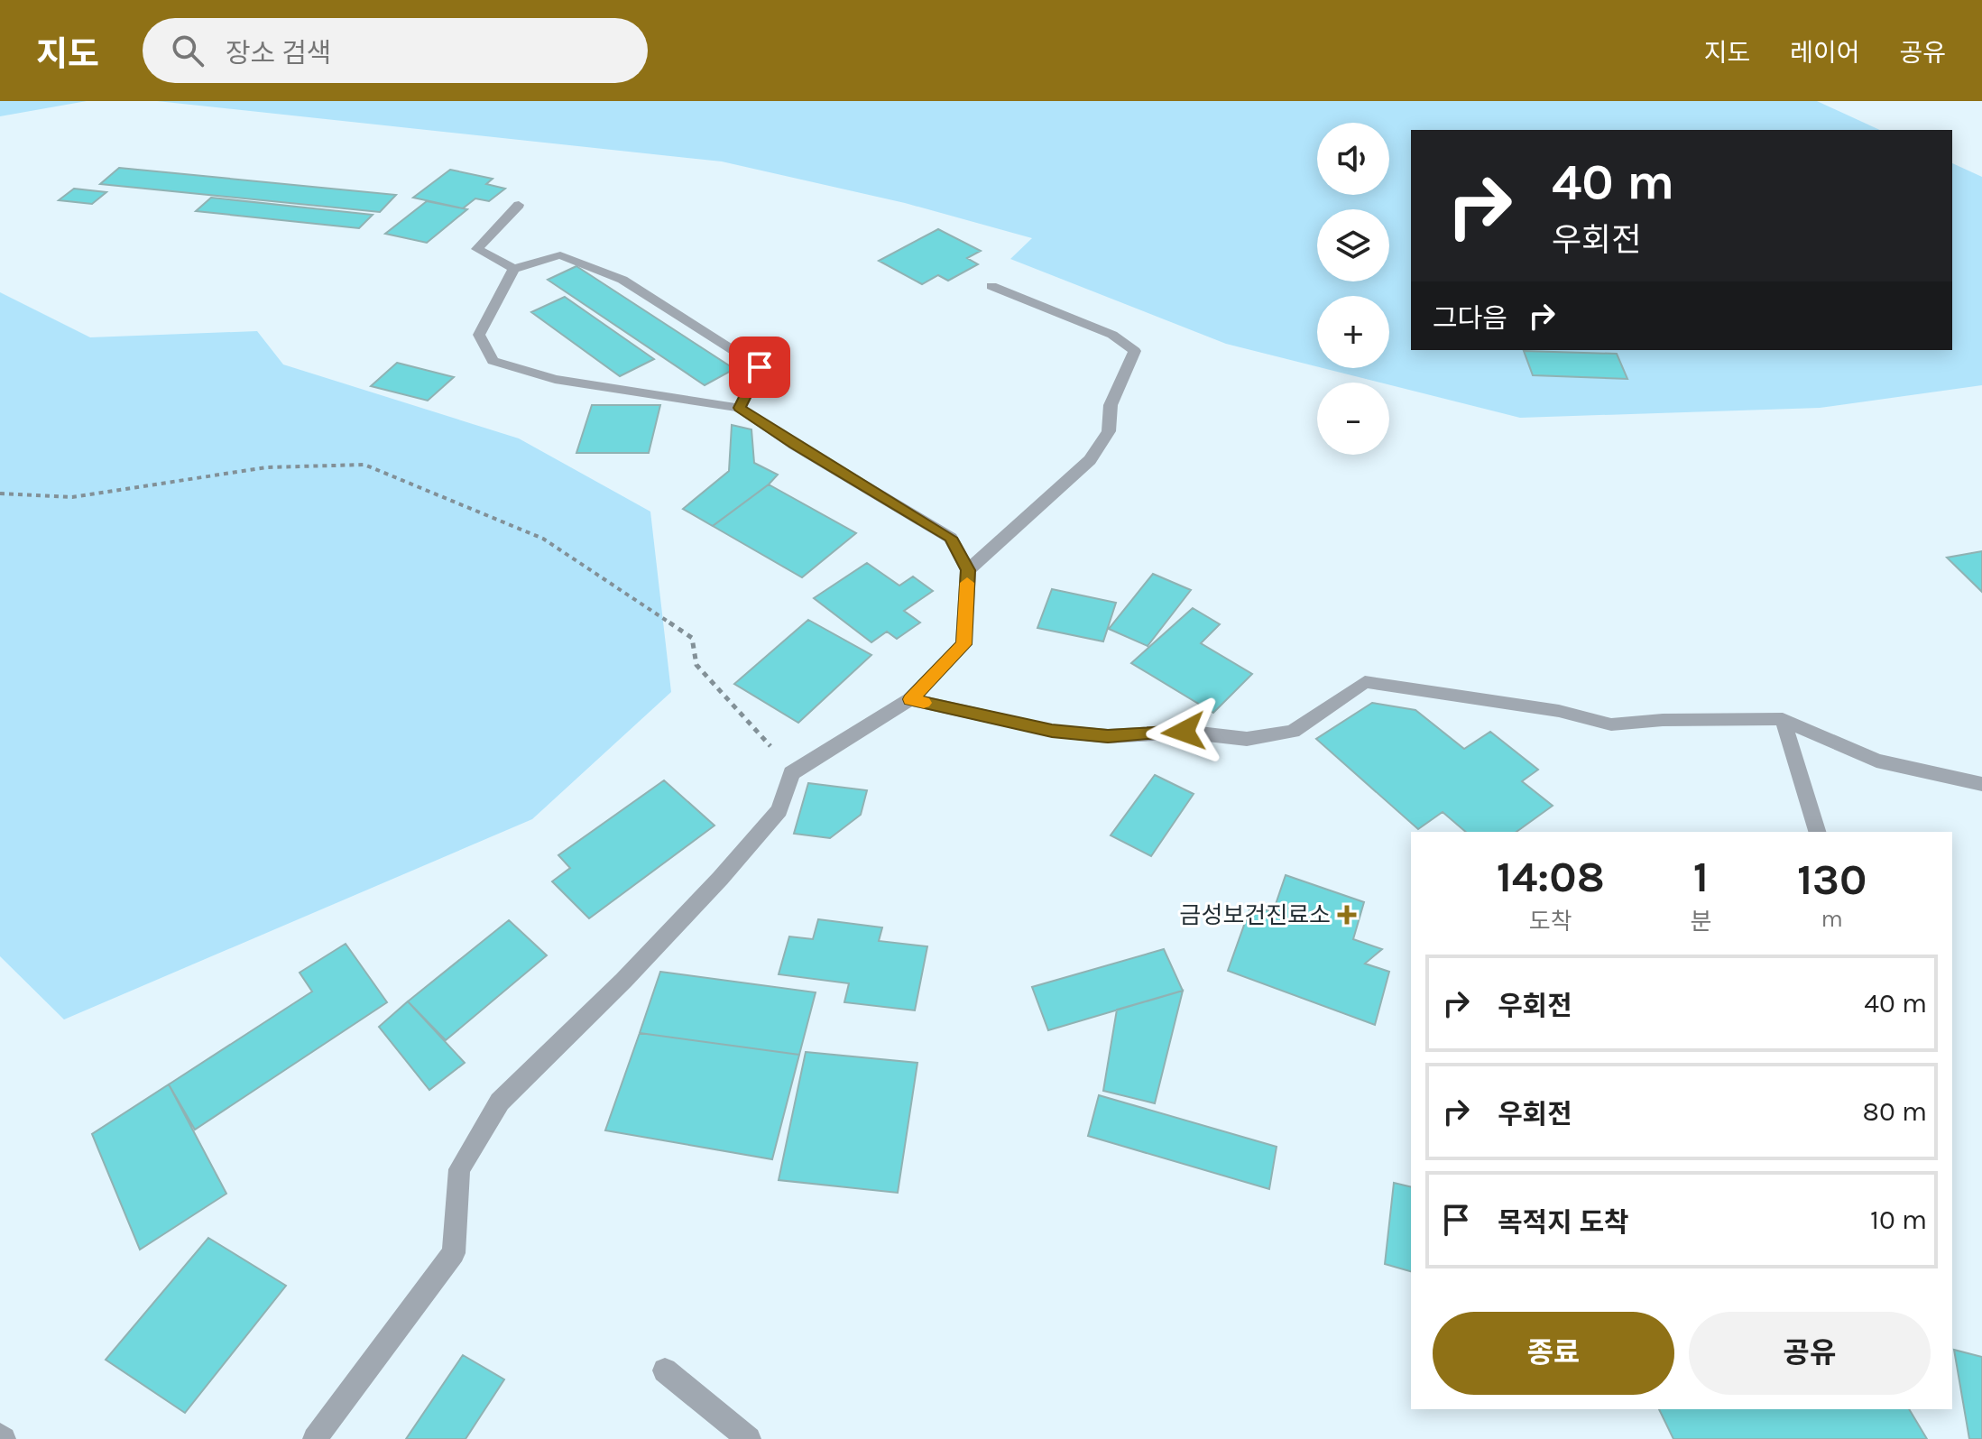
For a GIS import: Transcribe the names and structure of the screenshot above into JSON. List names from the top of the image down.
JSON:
{
  "places": {
    "health": ["금성보건진료소"]
  },
  "page": {
    "header": "지도",
    "search": "장소 검색",
    "nav": ["지도", "레이어", "공유"],
    "map_buttons": ["+", "−"],
    "turn": ["40 m", "우회전"],
    "then": "그다음",
    "eta": [
      "14:08",
      "도착",
      "1",
      "분",
      "130",
      "m"
    ],
    "list": [
      {
        "name": "우회전",
        "value": "40 m"
      },
      {
        "name": "우회전",
        "value": "80 m"
      },
      {
        "name": "목적지 도착",
        "value": "10 m"
      }
    ],
    "buttons": ["종료", "공유"]
  }
}
